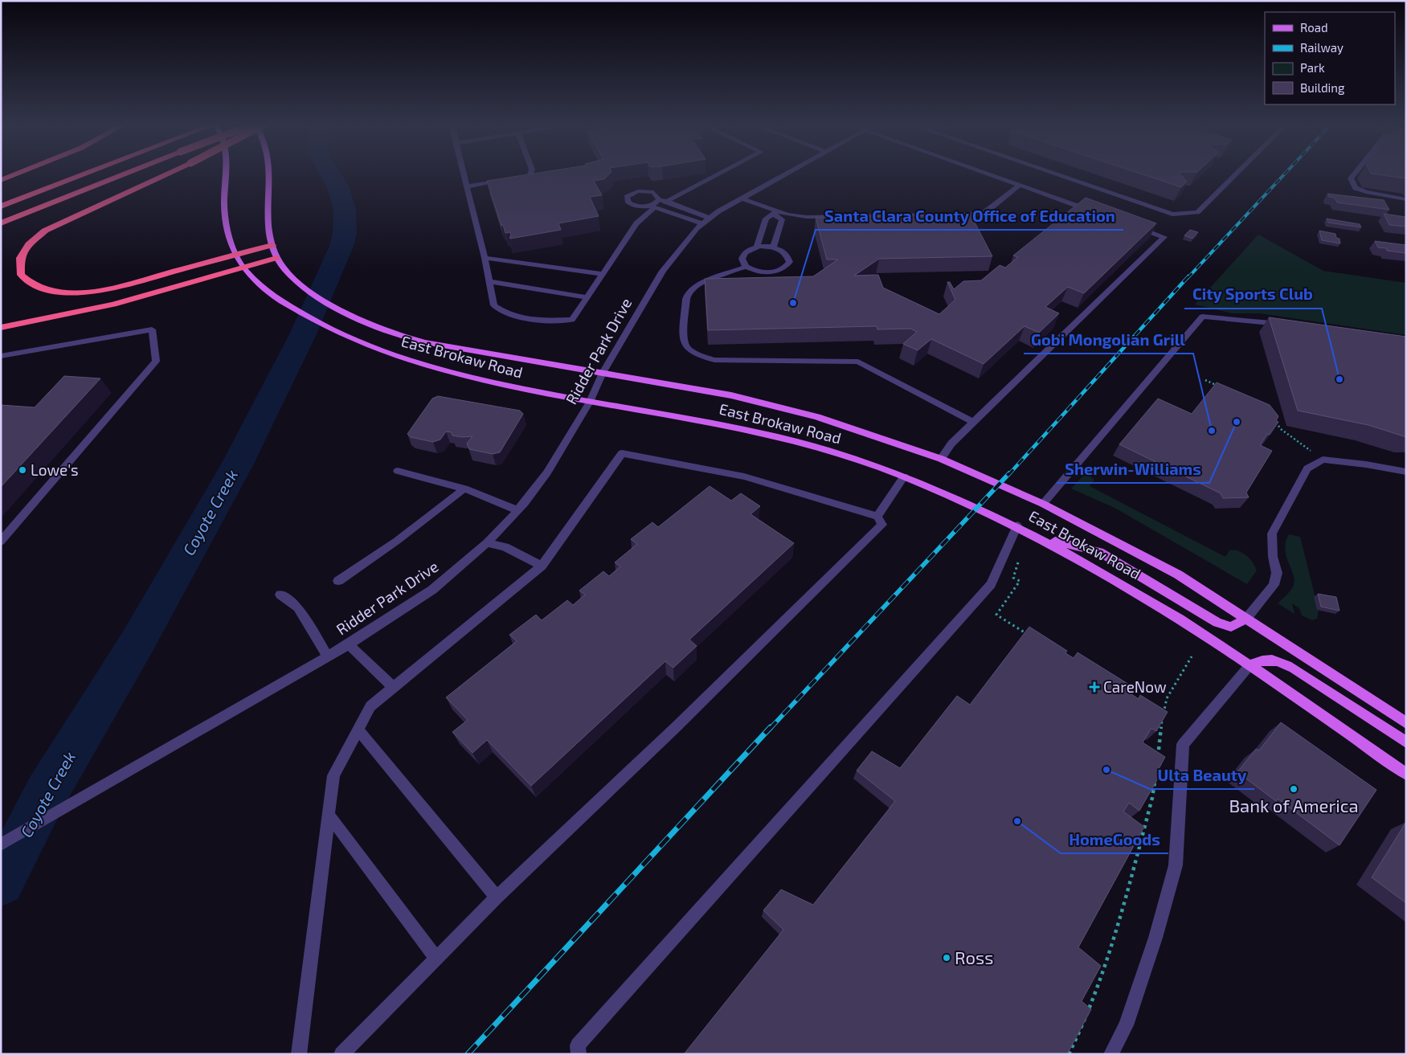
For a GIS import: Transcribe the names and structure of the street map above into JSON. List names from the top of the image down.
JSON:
{
  "streets": {
    "main road": ["East Brokaw Road"],
    "street": ["Ridder Park Drive"]
  },
  "crossings": [
    ["Ridder Park Drive", "East Brokaw Road"]
  ],
  "water": ["Coyote Creek"],
  "places": {
    "other": [
      "Santa Clara County Office of Education",
      "City Sports Club",
      "Sherwin-Williams",
      "Gobi Mongolian Grill",
      "Lowe's",
      "Ulta Beauty",
      "Bank of America",
      "HomeGoods",
      "Ross"
    ],
    "health": ["CareNow"]
  },
  "legend": [
    "Road",
    "Railway",
    "Park",
    "Building"
  ]
}
